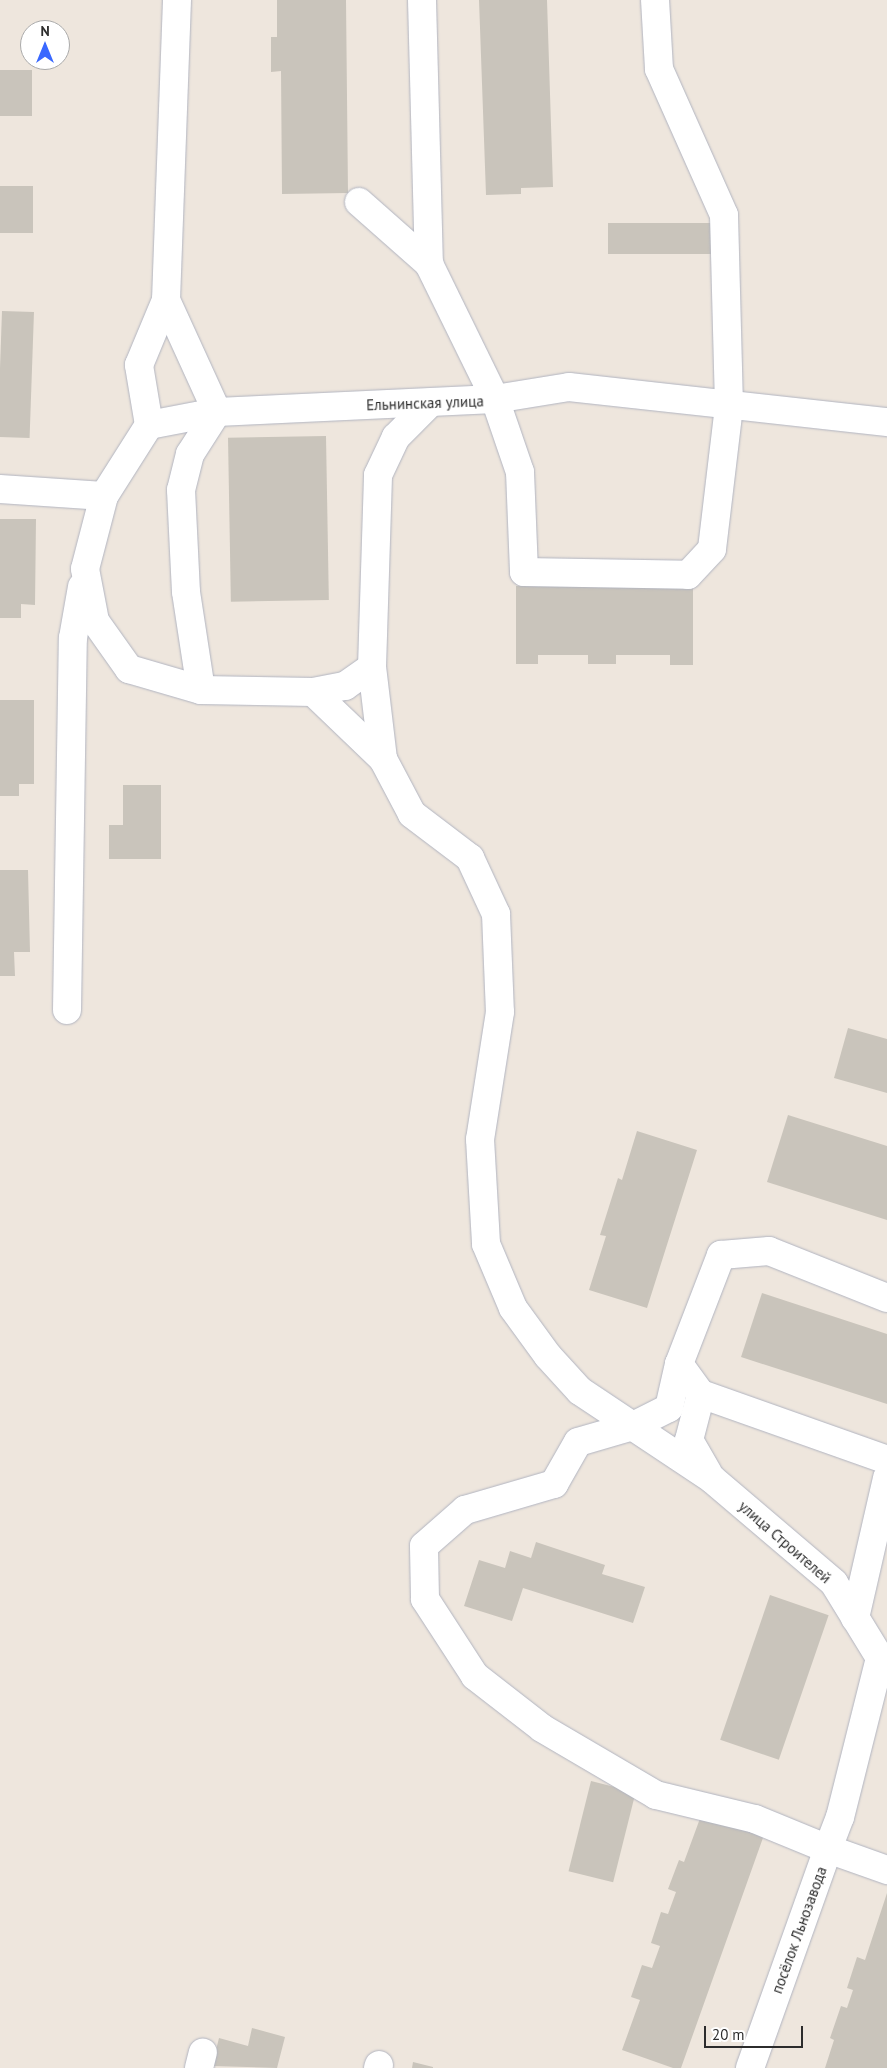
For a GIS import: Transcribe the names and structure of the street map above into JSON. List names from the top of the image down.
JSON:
{
  "streets": {
    "street": ["Ельнинская улица", "улица Строителей", "посёлок Льнозавода"]
  },
  "crossings": [
    ["улица Строителей", "посёлок Льнозавода"]
  ],
  "scale_bar": "20 m",
  "north": "top"
}
